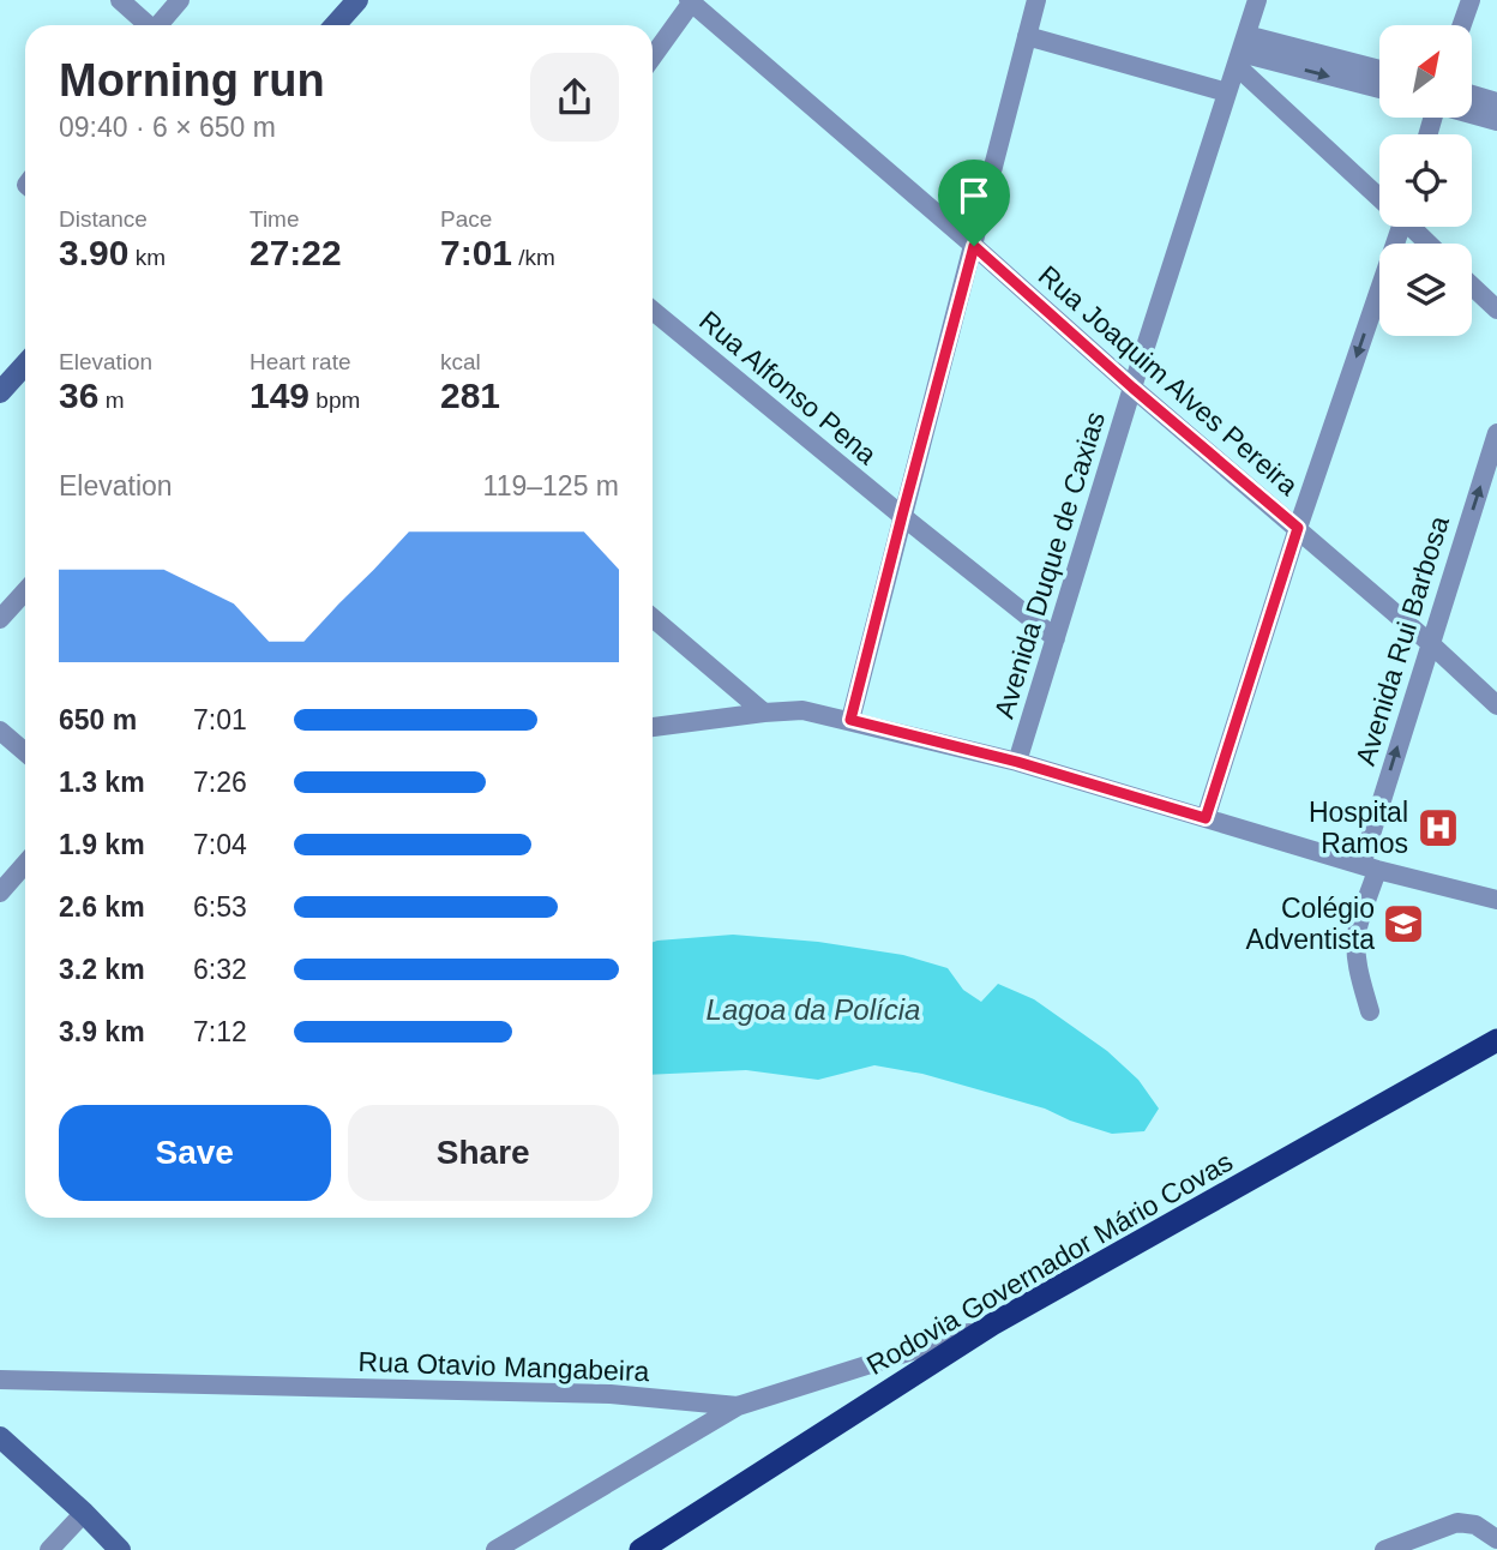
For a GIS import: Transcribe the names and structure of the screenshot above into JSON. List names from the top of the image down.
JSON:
{
  "streets": {
    "highway": ["Rodovia Governador Mário Covas"],
    "street": [
      "Rua Joaquim Alves Pereira",
      "Rua Alfonso Pena",
      "Avenida Duque de Caxias",
      "Avenida Rui Barbosa",
      "Rua Otavio Mangabeira"
    ]
  },
  "crossings": [
    ["Rua Joaquim Alves Pereira", "Avenida Duque de Caxias"],
    ["Rua Joaquim Alves Pereira", "Avenida Rui Barbosa"],
    ["Rua Alfonso Pena", "Avenida Duque de Caxias"],
    ["Rodovia Governador Mário Covas", "Rua Otavio Mangabeira"]
  ],
  "water": ["Lagoa da Polícia"],
  "places": {
    "hospital": ["Hospital Ramos"],
    "school or university": ["Colégio Adventista"]
  },
  "north": "top right",
  "page": {
    "heading": ["Morning run", "09:40 · 6 × 650 m"],
    "stats": [
      ["Distance", "3.90 km"],
      ["Time", "27:22"],
      ["Pace", "7:01 /km"],
      ["Elevation", "36 m"],
      ["Heart rate", "149 bpm"],
      ["kcal", "281"]
    ],
    "chart": ["Elevation", "119–125 m"],
    "list": [
      {
        "name": "650 m",
        "note": "7:01"
      },
      {
        "name": "1.3 km",
        "note": "7:26"
      },
      {
        "name": "1.9 km",
        "note": "7:04"
      },
      {
        "name": "2.6 km",
        "note": "6:53"
      },
      {
        "name": "3.2 km",
        "note": "6:32"
      },
      {
        "name": "3.9 km",
        "note": "7:12"
      }
    ],
    "buttons": ["Save", "Share"]
  }
}
